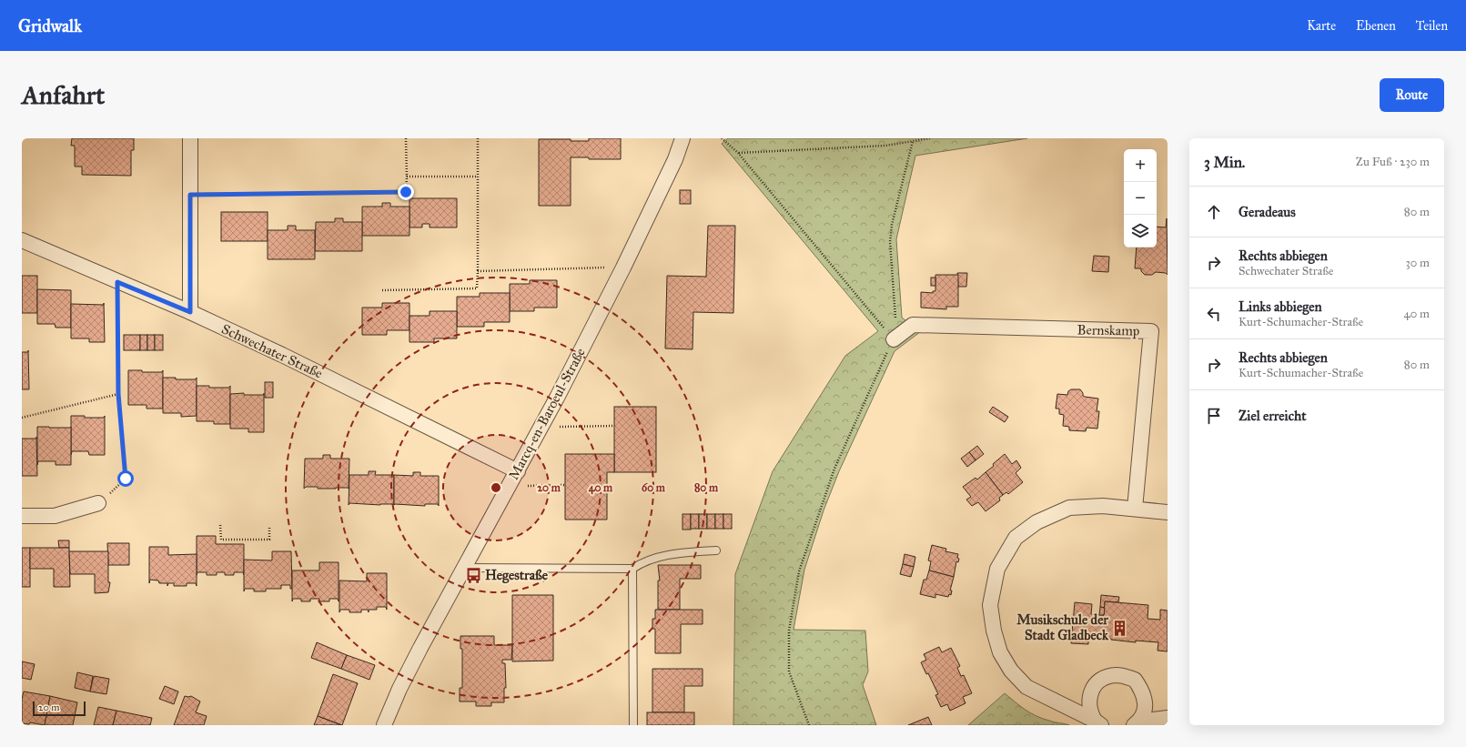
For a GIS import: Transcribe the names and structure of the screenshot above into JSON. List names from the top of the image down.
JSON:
{
  "streets": {
    "street": ["Bernskamp", "Schwechater Straße", "Marcq-en-Baroeul-Straße"]
  },
  "crossings": [
    ["Schwechater Straße", "Marcq-en-Baroeul-Straße"]
  ],
  "places": {
    "bus stop": ["Hegestraße"],
    "building": ["Musikschule der Stadt Gladbeck"]
  },
  "scale_bar": "20 m",
  "page": {
    "header": "Gridwalk",
    "nav": ["Karte", "Ebenen", "Teilen"],
    "buttons": "Route",
    "title": "Anfahrt",
    "heading": ["3 Min.", "Zu Fuß · 230 m"],
    "map_buttons": ["+", "−"],
    "list": [
      ["Geradeaus", "80 m"],
      ["Rechts abbiegen", "Schwechater Straße", "30 m"],
      ["Links abbiegen", "Kurt-Schumacher-Straße", "40 m"],
      ["Rechts abbiegen", "Kurt-Schumacher-Straße", "80 m"],
      "Ziel erreicht"
    ],
    "scale": "20 m"
  },
  "rings": [
    "20 m",
    "40 m",
    "60 m",
    "80 m"
  ]
}
